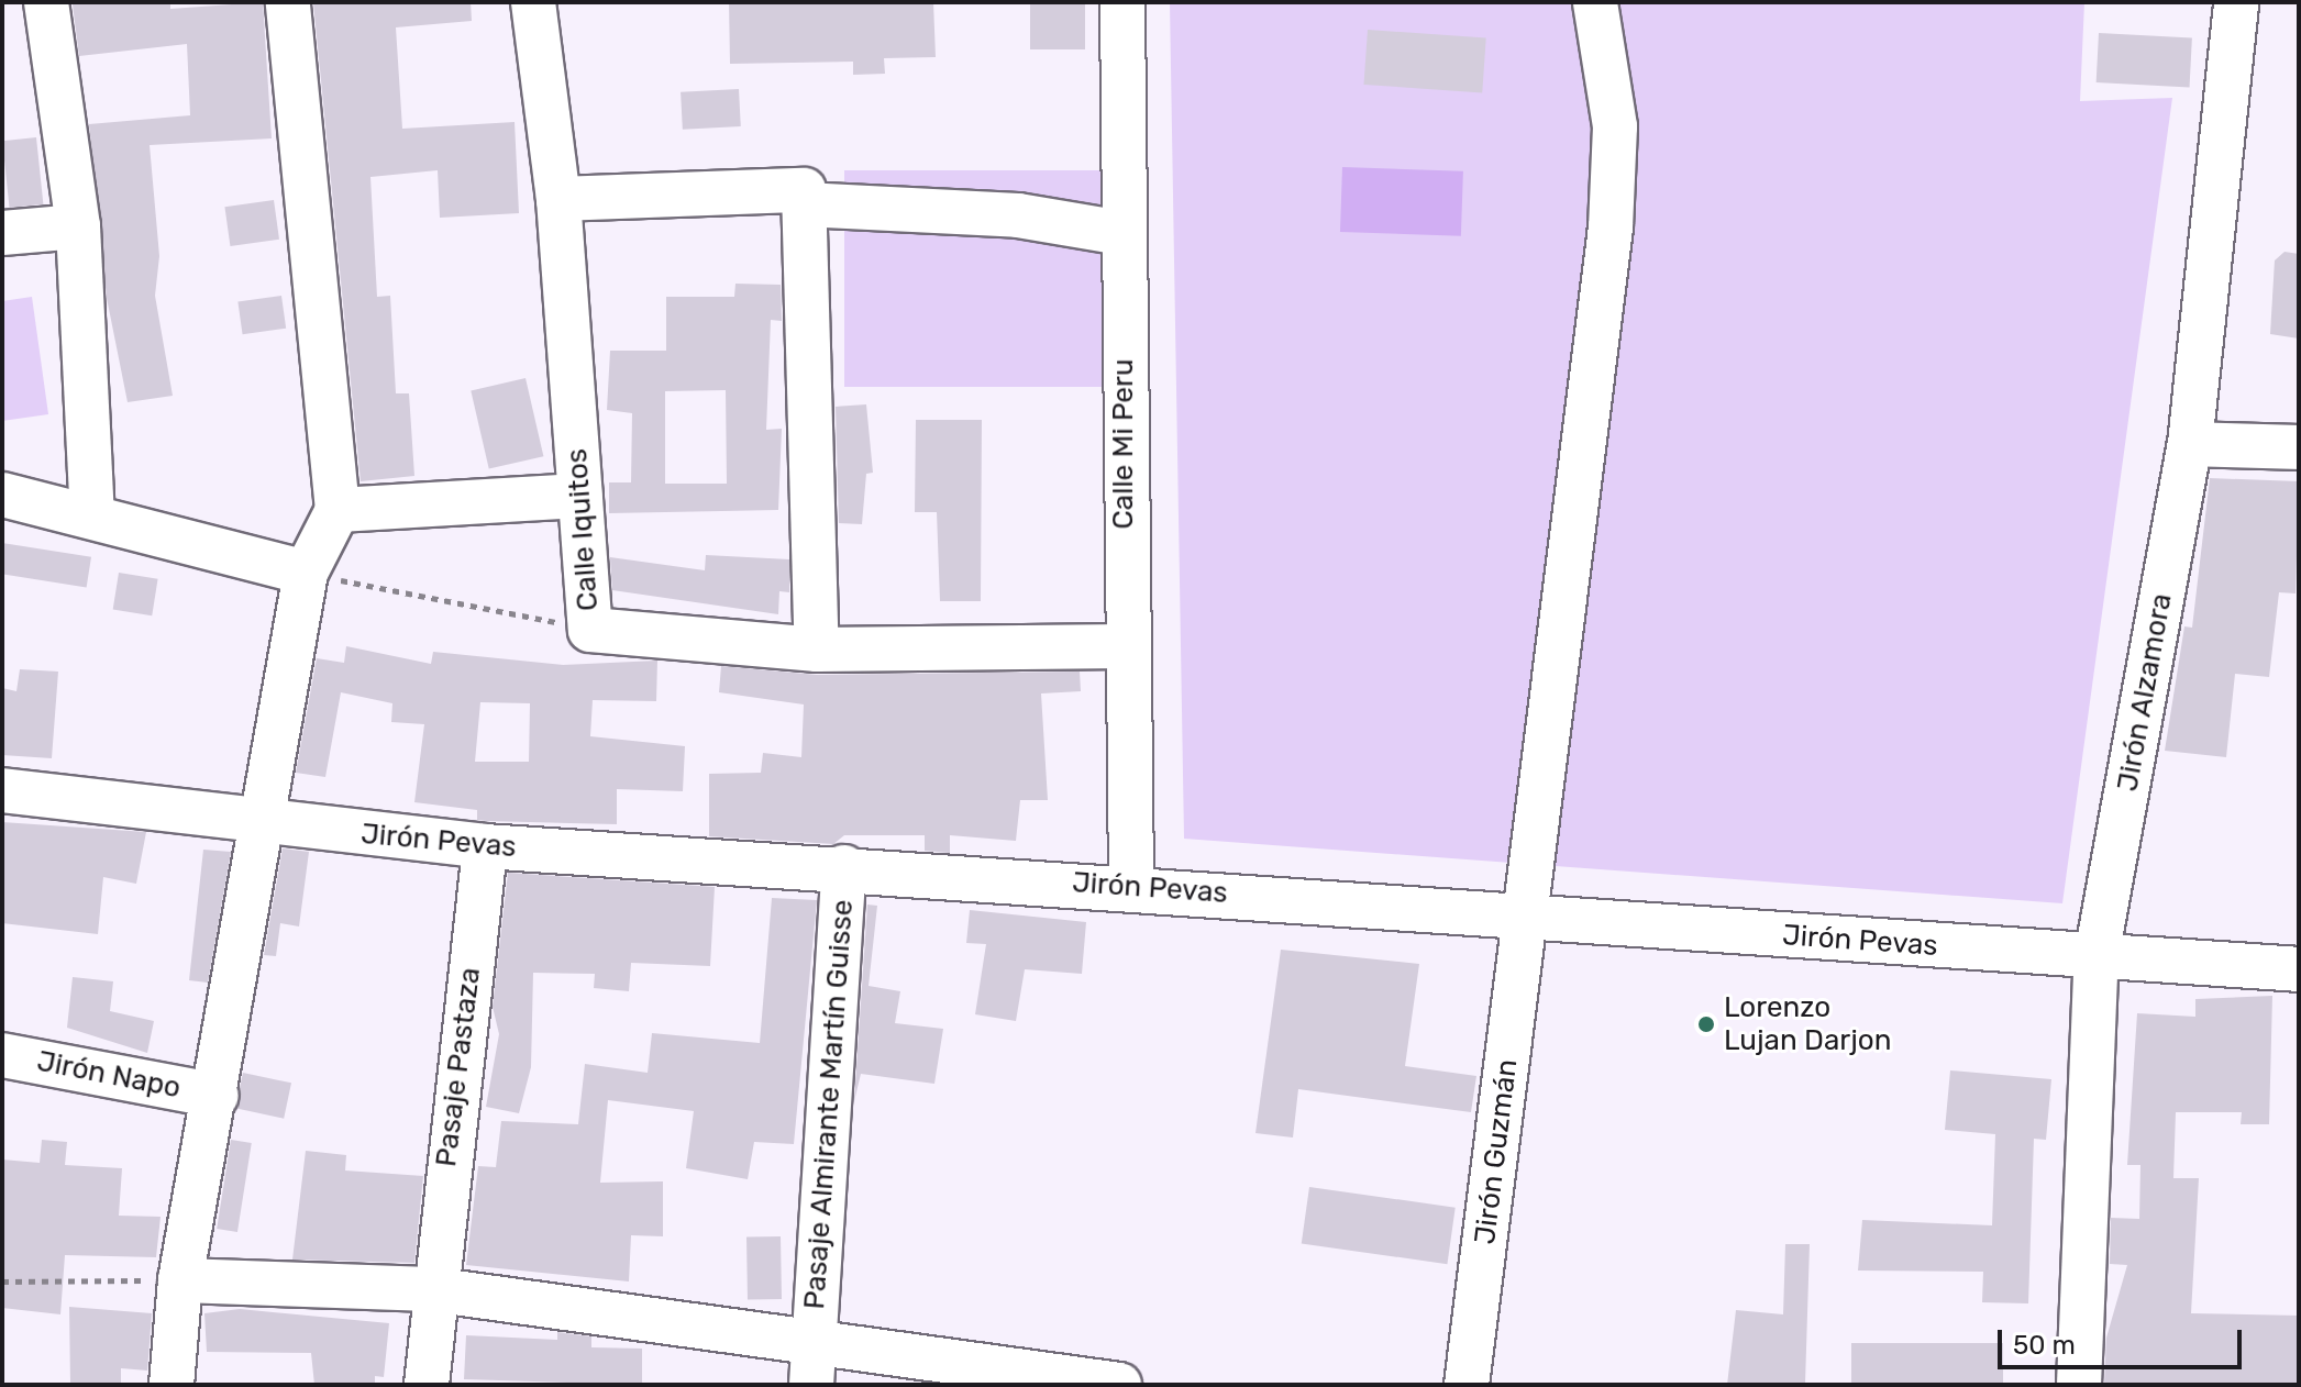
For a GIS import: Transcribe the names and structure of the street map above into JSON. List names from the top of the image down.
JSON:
{
  "streets": {
    "street": [
      "Calle Mi Peru",
      "Calle Iquitos",
      "Jirón Alzamora",
      "Jirón Pevas",
      "Pasaje Pastaza",
      "Jirón Napo",
      "Pasaje Almirante Martín Guisse",
      "Jirón Guzmán"
    ]
  },
  "crossings": [
    ["Calle Mi Peru", "Calle Iquitos"],
    ["Calle Mi Peru", "Jirón Pevas"],
    ["Jirón Alzamora", "Jirón Pevas"],
    ["Jirón Pevas", "Pasaje Pastaza"],
    ["Jirón Pevas", "Pasaje Almirante Martín Guisse"],
    ["Jirón Pevas", "Jirón Guzmán"]
  ],
  "places": ["Lorenzo Lujan Darjon"],
  "scale_bar": "50 m"
}
